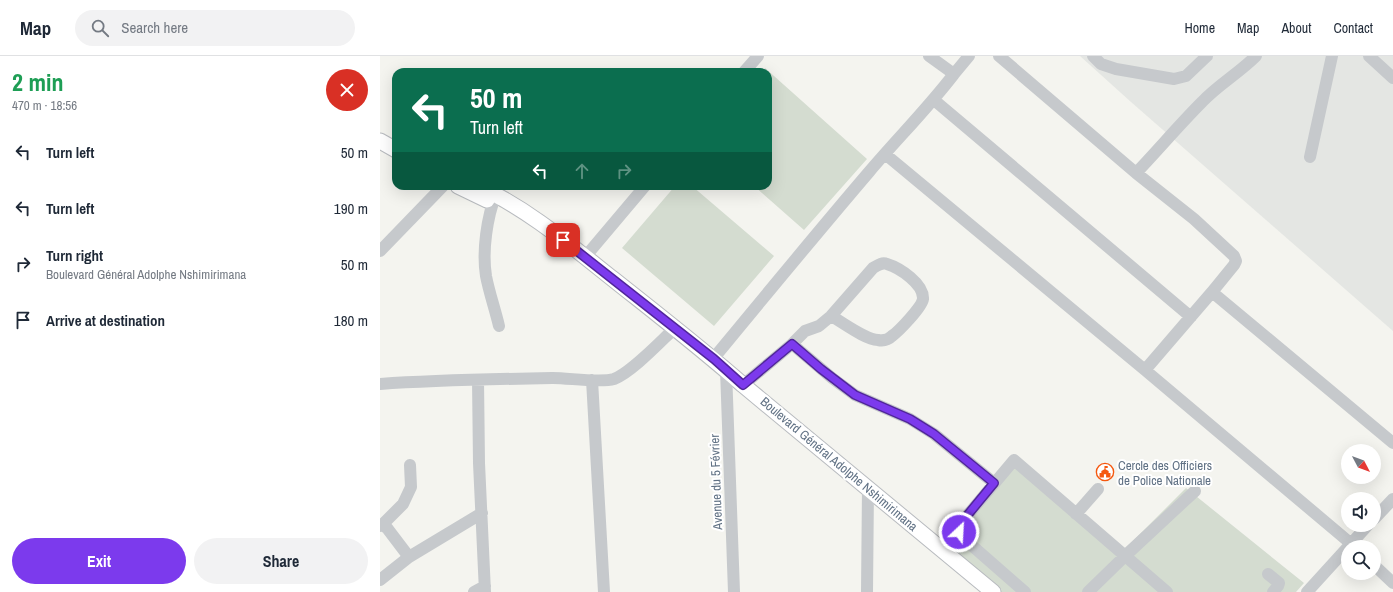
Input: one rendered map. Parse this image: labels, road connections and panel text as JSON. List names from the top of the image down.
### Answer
{
  "streets": {
    "main road": ["Boulevard Général Adolphe Nshimirimana"],
    "street": ["Avenue du 5 Février"]
  },
  "crossings": [
    ["Boulevard Général Adolphe Nshimirimana", "Avenue du 5 Février"]
  ],
  "places": {
    "public building": ["Cercle des Officiers de Police Nationale"]
  },
  "north": "bottom right",
  "page": {
    "header": "Map",
    "search": "Search here",
    "nav": [
      "Home",
      "Map",
      "About",
      "Contact"
    ],
    "heading": ["2 min", "470 m · 18:56"],
    "turn": ["50 m", "Turn left"],
    "list": [
      {
        "name": "Turn left",
        "value": "50 m"
      },
      {
        "name": "Turn left",
        "value": "190 m"
      },
      {
        "name": "Turn right",
        "note": "Boulevard Général Adolphe Nshimirimana",
        "value": "50 m"
      },
      {
        "name": "Arrive at destination",
        "value": "180 m"
      }
    ],
    "buttons": ["Exit", "Share"]
  }
}
